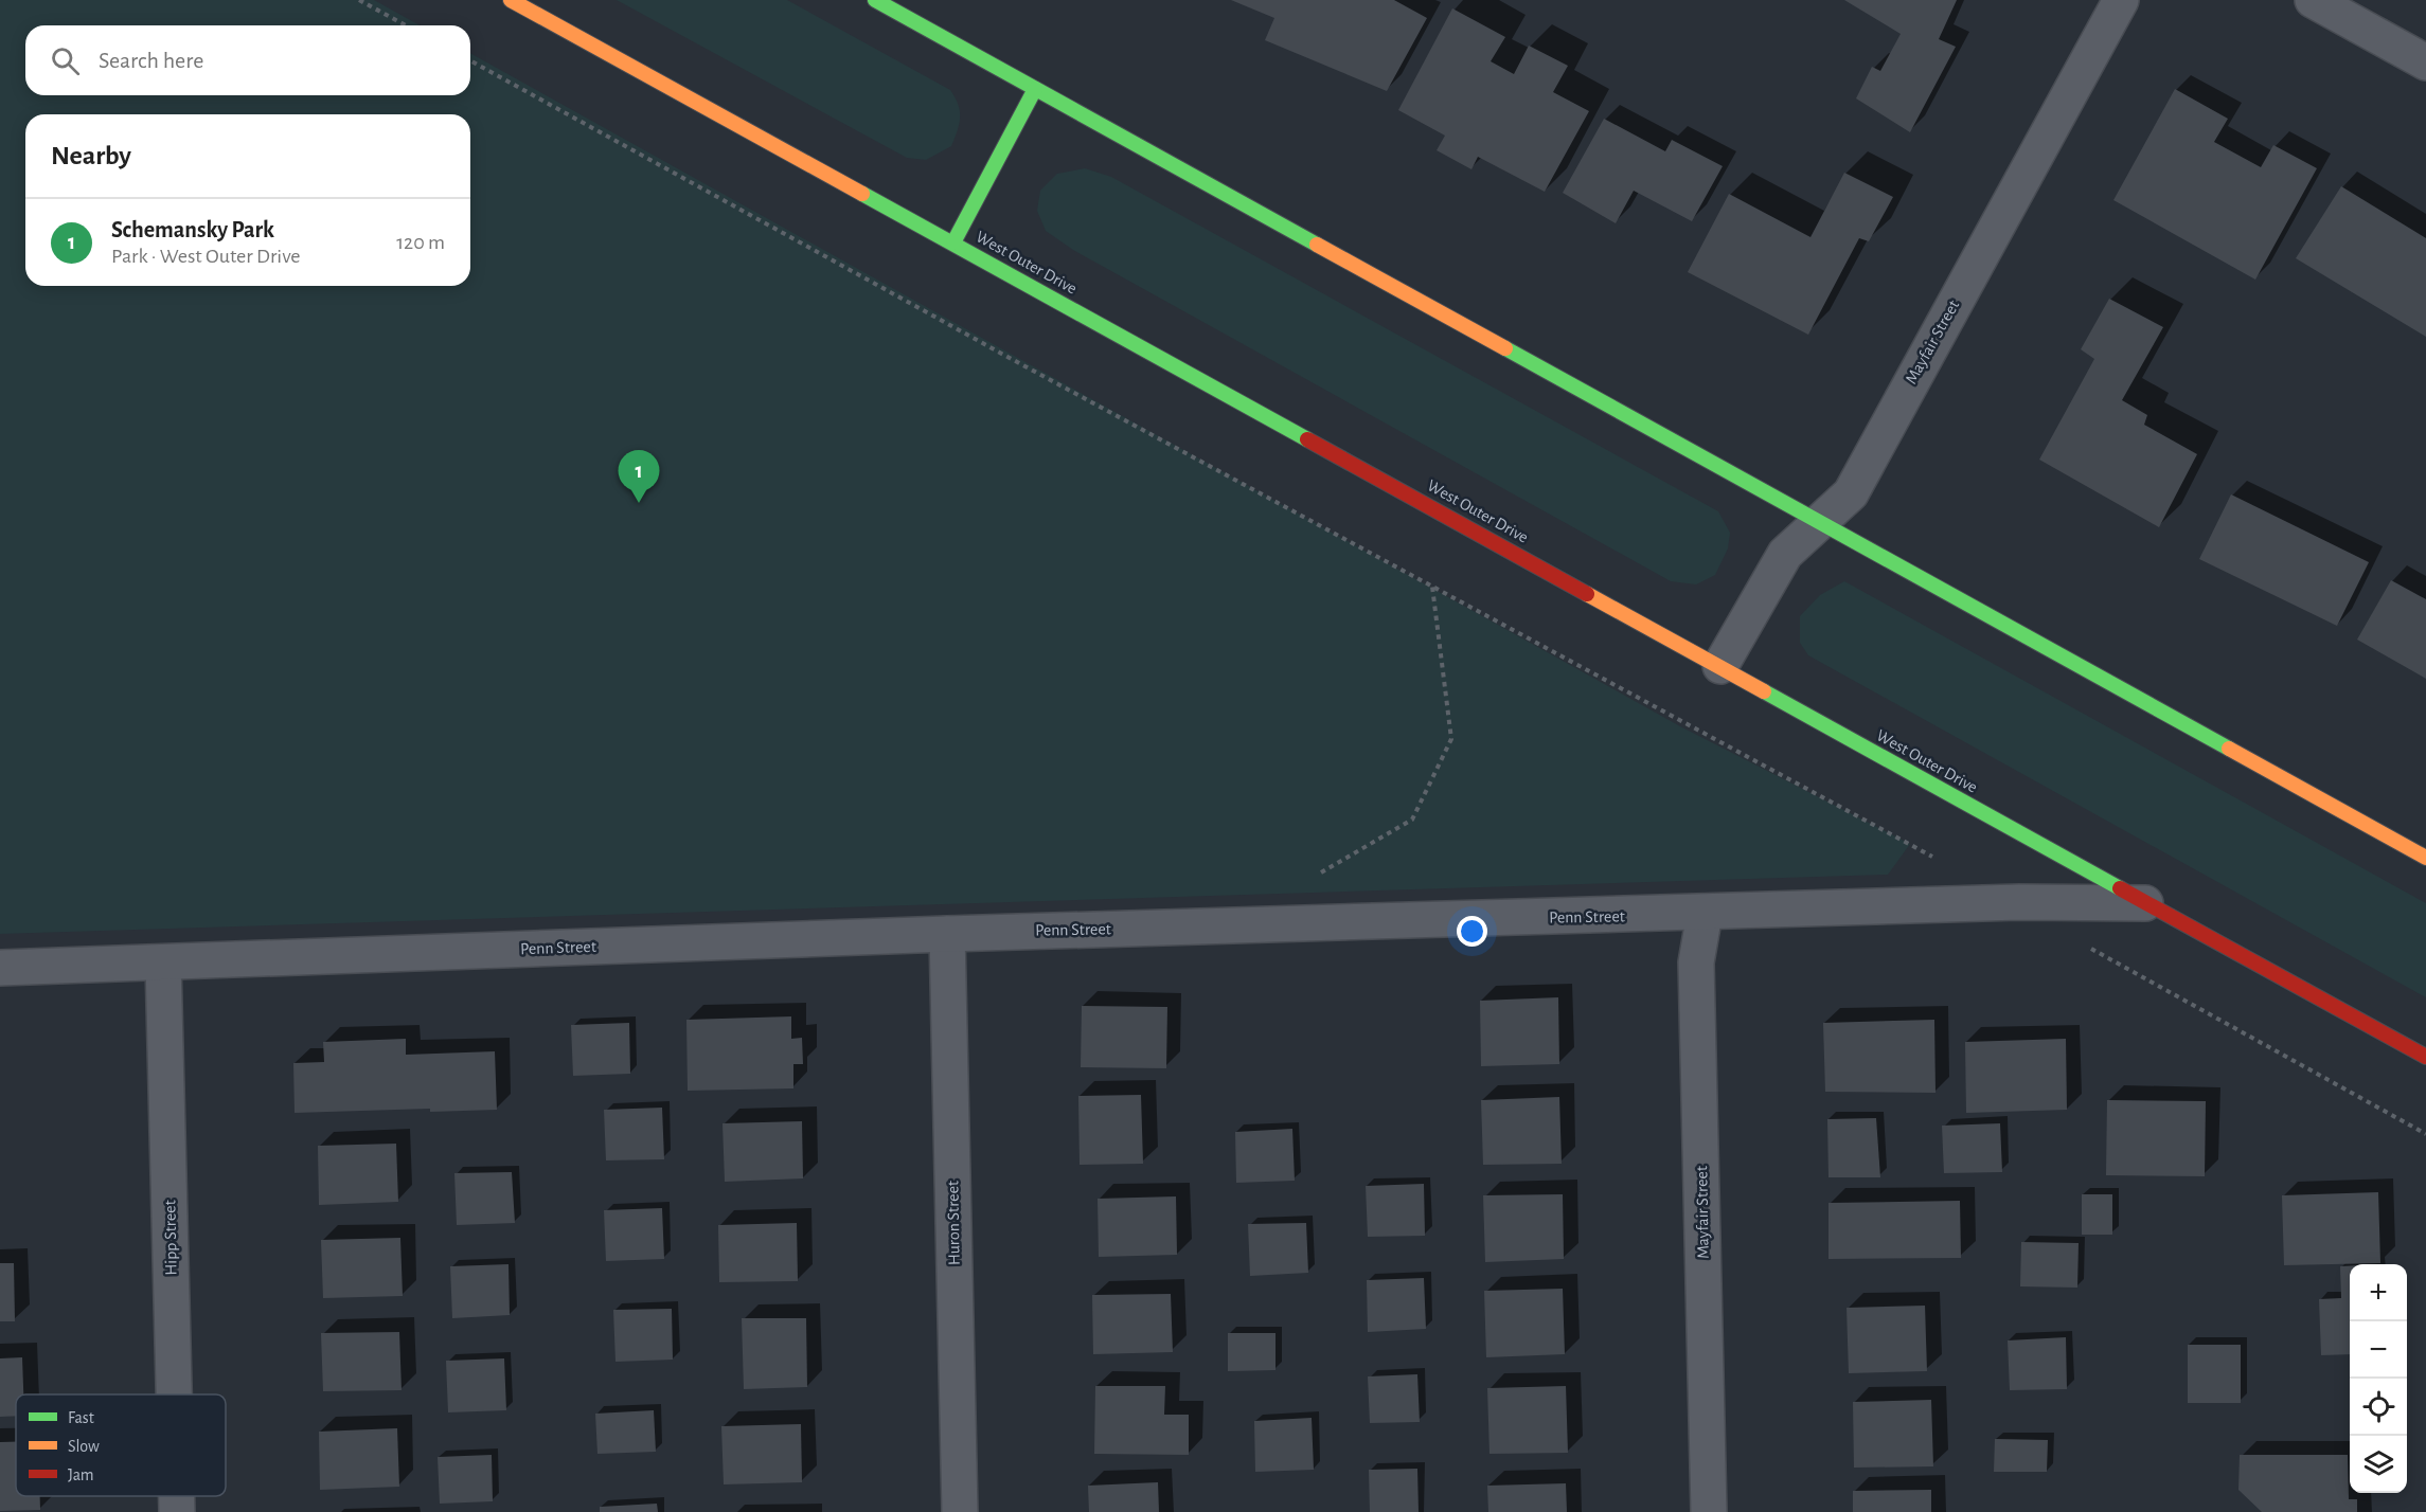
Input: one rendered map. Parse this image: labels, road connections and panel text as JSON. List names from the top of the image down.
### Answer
{
  "streets": {
    "main road": ["West Outer Drive"],
    "street": [
      "Mayfair Street",
      "Penn Street",
      "Huron Street",
      "Hipp Street"
    ]
  },
  "crossings": [
    ["West Outer Drive", "Mayfair Street"],
    ["West Outer Drive", "Penn Street"],
    ["Mayfair Street", "Penn Street"],
    ["Penn Street", "Huron Street"],
    ["Penn Street", "Hipp Street"]
  ],
  "legend": ["Fast", "Slow", "Jam"],
  "page": {
    "search": "Search here",
    "heading": "Nearby",
    "list": [
      {
        "mark": "1",
        "name": "Schemansky Park",
        "note": "Park · West Outer Drive",
        "value": "120 m"
      }
    ],
    "pins": "1",
    "map_buttons": ["+", "−"]
  }
}
